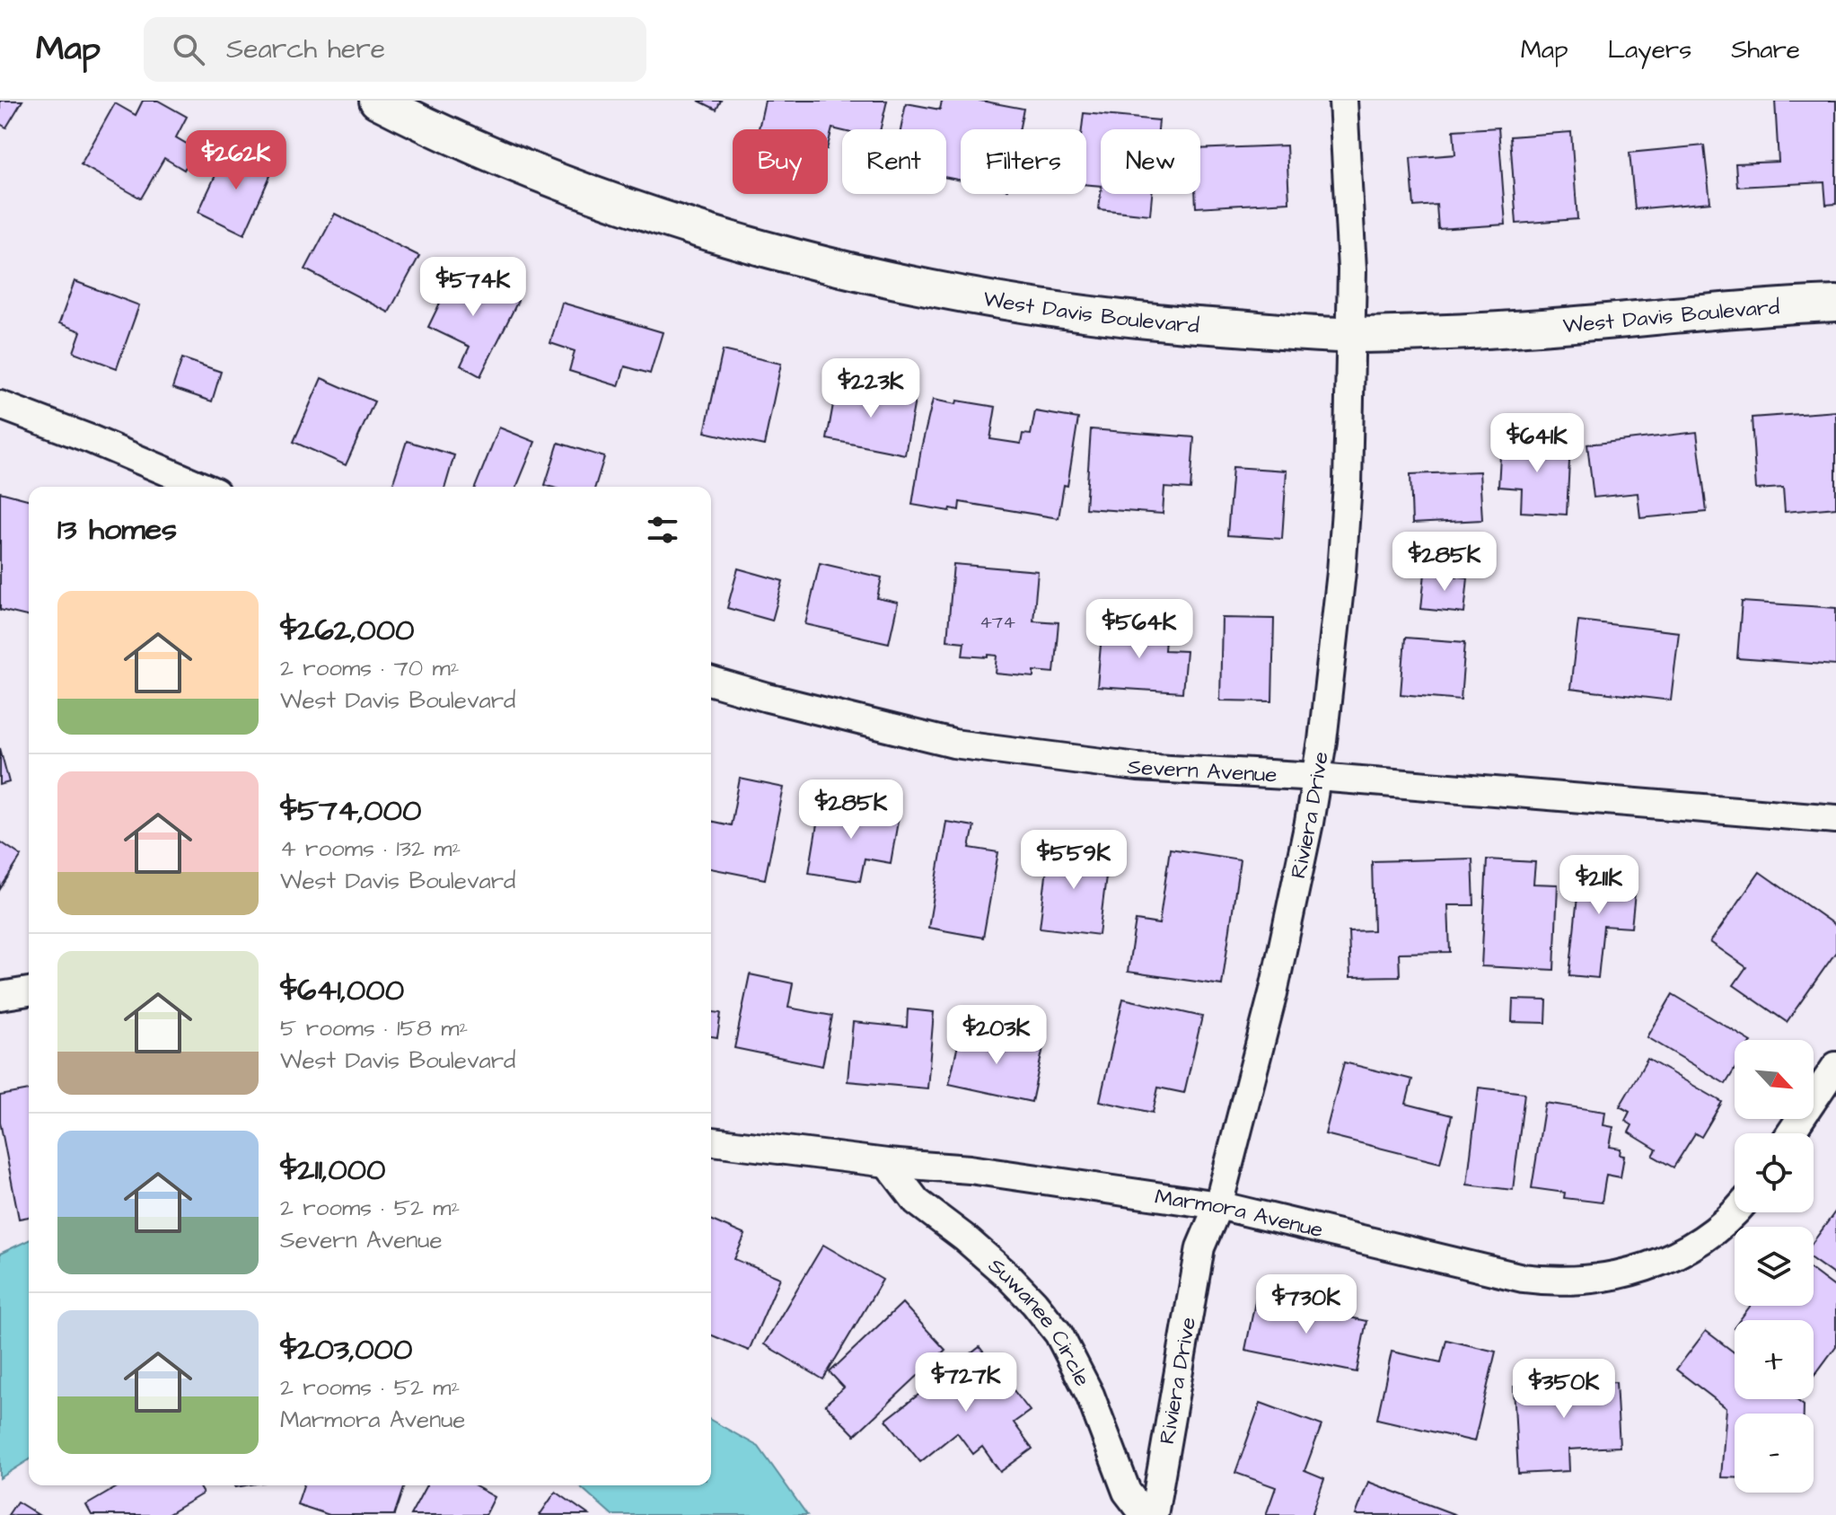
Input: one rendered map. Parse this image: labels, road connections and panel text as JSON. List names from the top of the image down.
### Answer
{
  "streets": {
    "street": [
      "West Davis Boulevard",
      "Severn Avenue",
      "Riviera Drive",
      "Marmora Avenue",
      "Suwanee Circle"
    ]
  },
  "crossings": [
    ["West Davis Boulevard", "Riviera Drive"],
    ["Severn Avenue", "Riviera Drive"],
    ["Riviera Drive", "Marmora Avenue"],
    ["Marmora Avenue", "Suwanee Circle"]
  ],
  "house_numbers": ["474"],
  "north": "bottom right",
  "page": {
    "header": "Map",
    "search": "Search here",
    "nav": ["Map", "Layers", "Share"],
    "chip": [
      "Buy",
      "Rent",
      "Filters",
      "New"
    ],
    "price": [
      "$262K",
      "$574K",
      "$223K",
      "$641K",
      "$285K",
      "$564K",
      "$285K",
      "$559K",
      "$211K",
      "$203K",
      "$730K",
      "$727K",
      "$350K"
    ],
    "heading": "13 homes",
    "list": [
      {
        "name": "$262,000",
        "note": "2 rooms · 70 m² · West Davis Boulevard"
      },
      {
        "name": "$574,000",
        "note": "4 rooms · 132 m² · West Davis Boulevard"
      },
      {
        "name": "$641,000",
        "note": "5 rooms · 158 m² · West Davis Boulevard"
      },
      {
        "name": "$211,000",
        "note": "2 rooms · 52 m² · Severn Avenue"
      },
      {
        "name": "$203,000",
        "note": "2 rooms · 52 m² · Marmora Avenue"
      }
    ],
    "map_buttons": ["+", "−"]
  }
}
